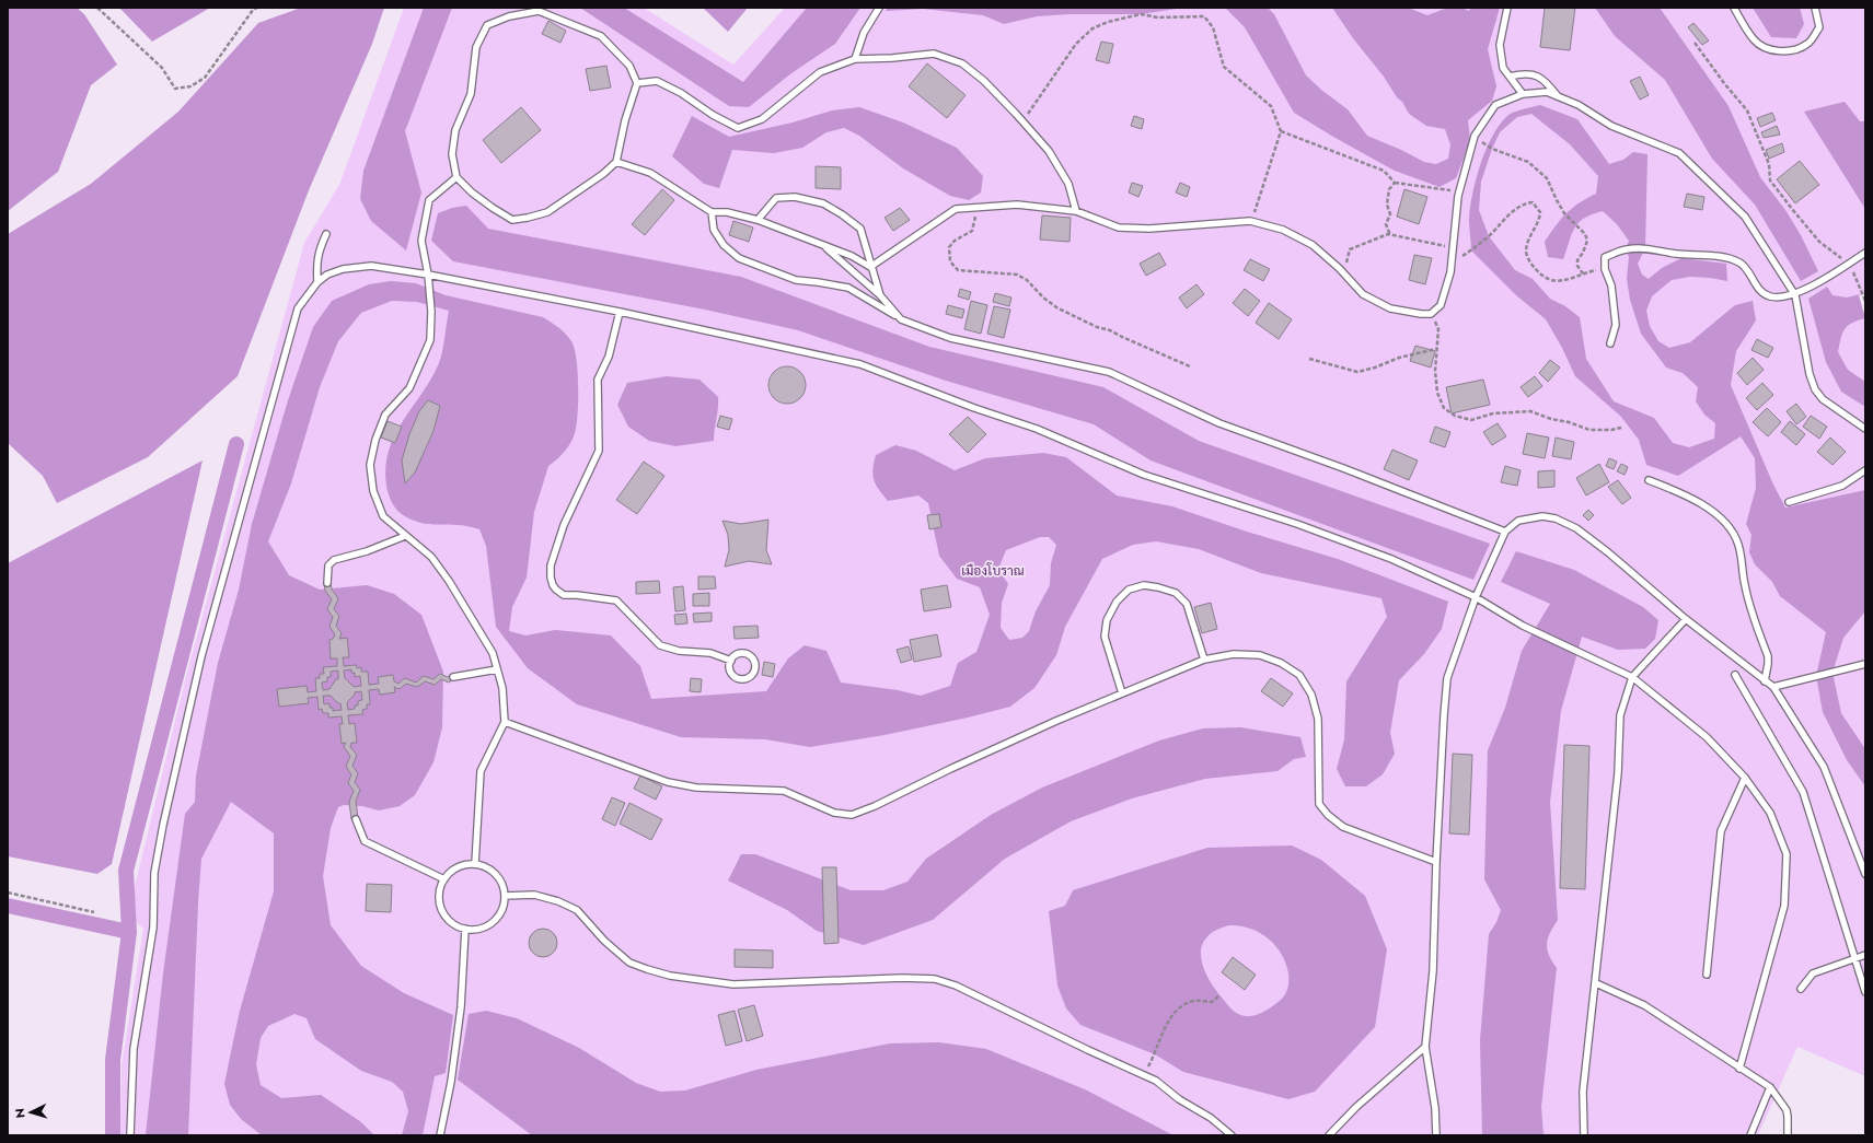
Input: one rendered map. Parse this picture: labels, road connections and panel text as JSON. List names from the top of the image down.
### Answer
{
  "parks": ["เมืองโบราณ"],
  "north": "left"
}
